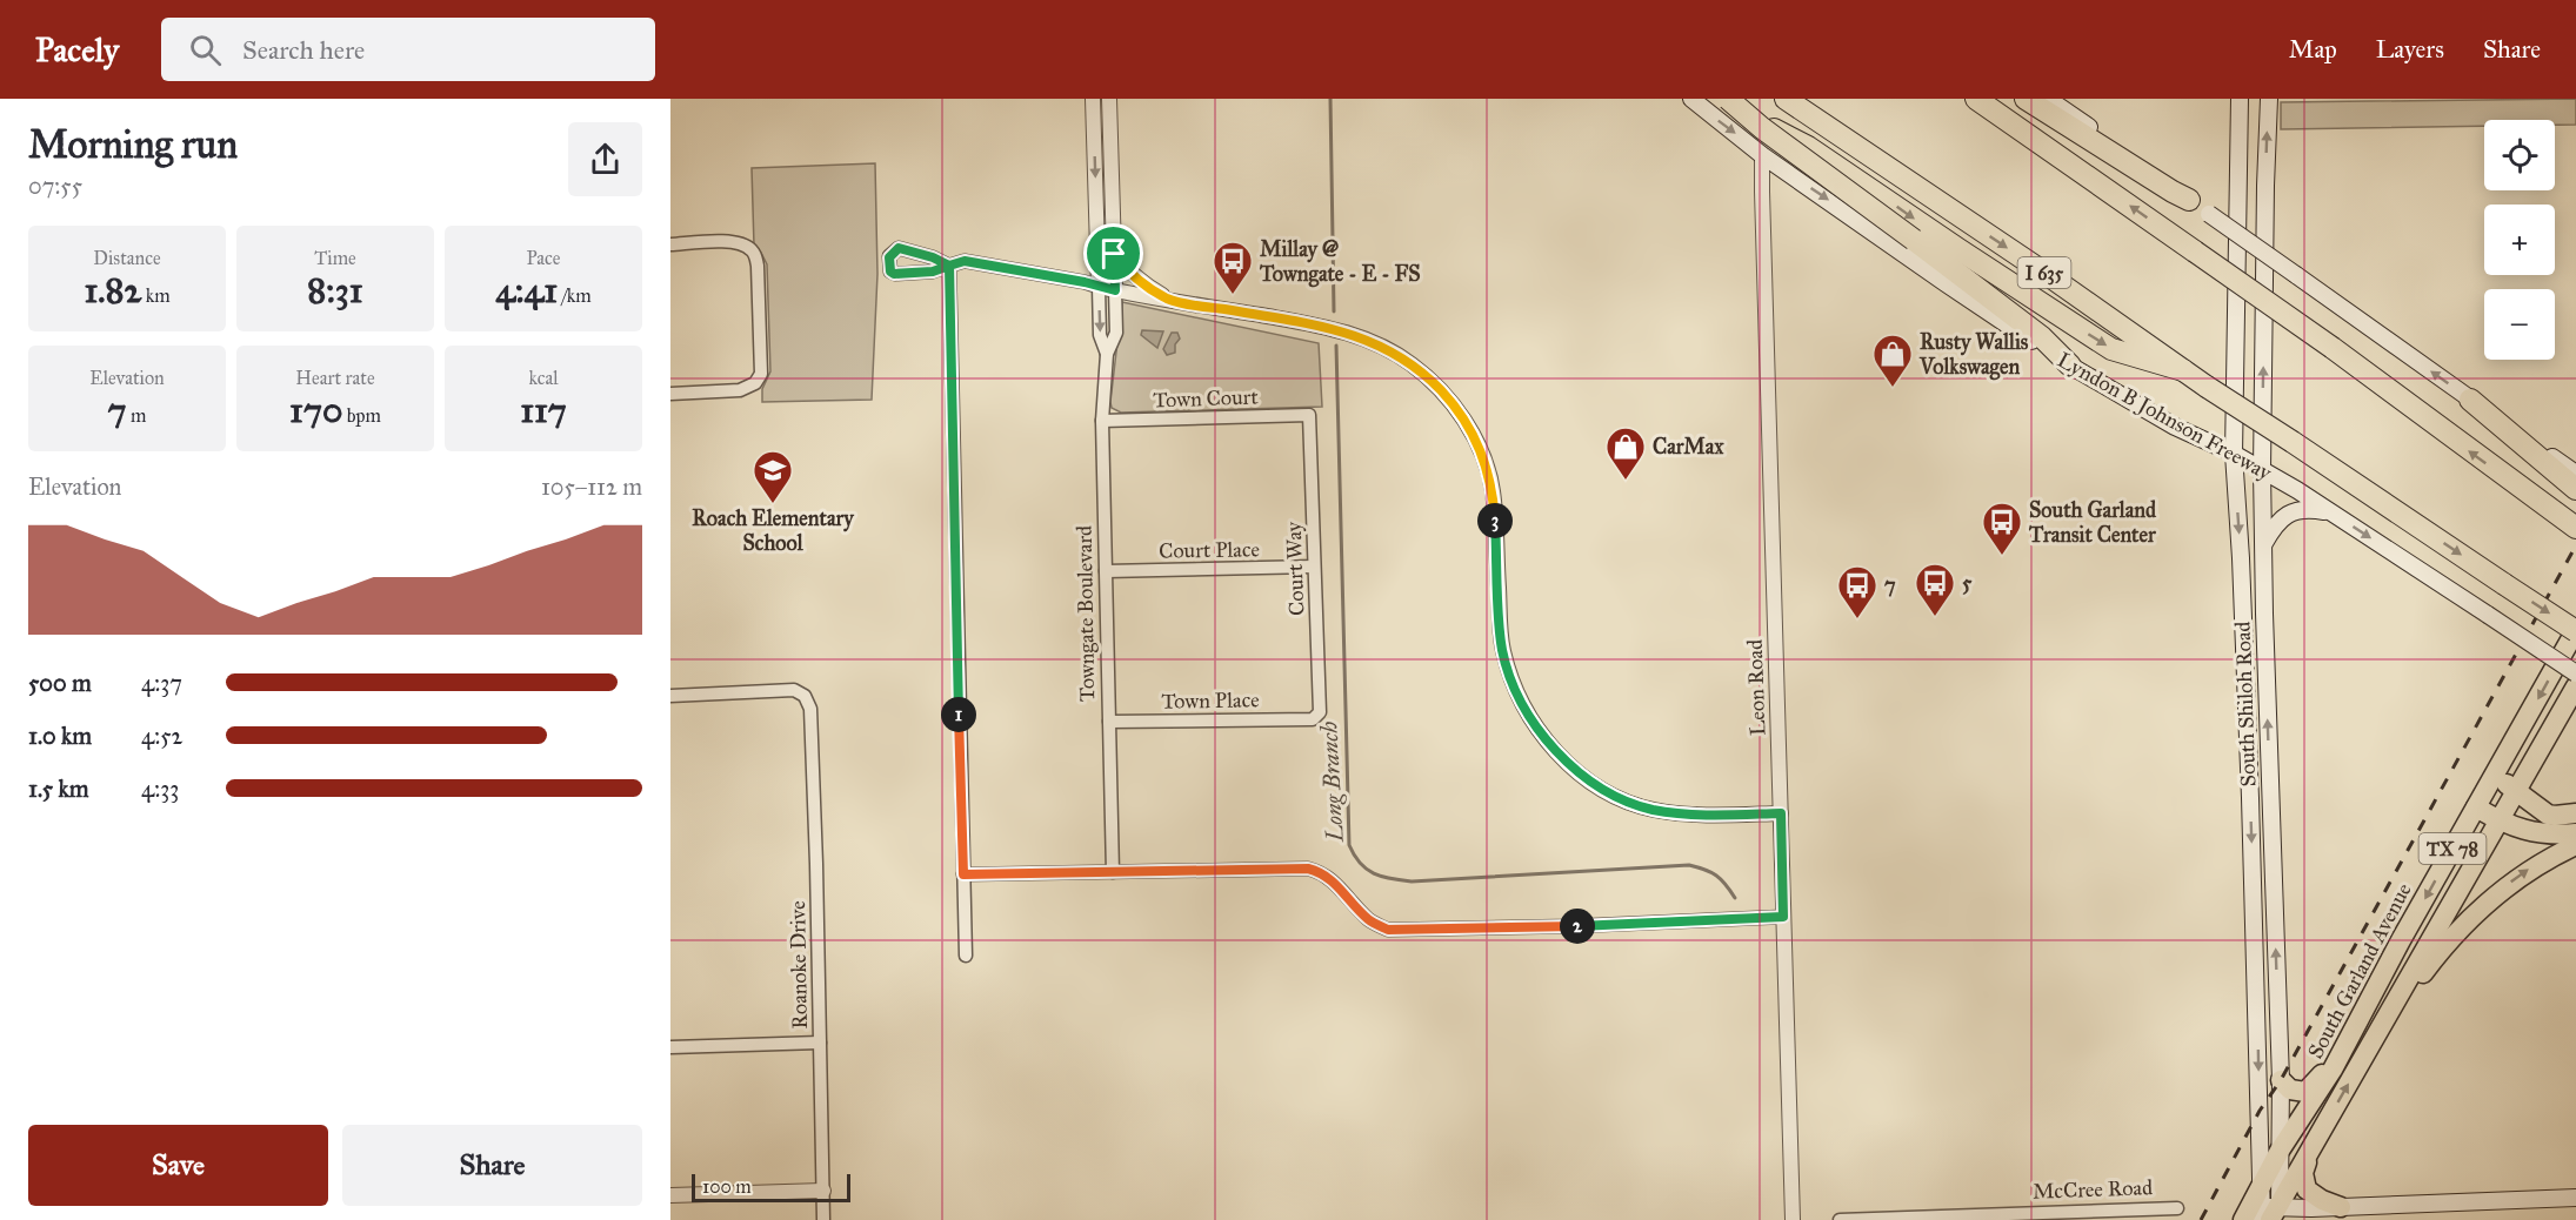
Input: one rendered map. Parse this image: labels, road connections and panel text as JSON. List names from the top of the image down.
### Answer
{
  "streets": {
    "highway": ["I 635", "Lyndon B Johnson Freeway"],
    "main road": ["South Shiloh Road", "TX 78", "South Garland Avenue"],
    "street": [
      "Town Court",
      "Court Place",
      "Court Way",
      "Towngate Boulevard",
      "Leon Road",
      "Town Place",
      "Roanoke Drive",
      "McCree Road"
    ]
  },
  "crossings": [
    ["Town Court", "Court Way"],
    ["Town Court", "Towngate Boulevard"],
    ["Lyndon B Johnson Freeway", "Leon Road"],
    ["Lyndon B Johnson Freeway", "South Shiloh Road"],
    ["Lyndon B Johnson Freeway", "South Garland Avenue"],
    ["Court Place", "Court Way"],
    ["Court Place", "Towngate Boulevard"],
    ["Court Way", "Town Place"],
    ["Towngate Boulevard", "Town Place"],
    ["South Shiloh Road", "South Garland Avenue"]
  ],
  "water": ["Long Branch"],
  "places": {
    "bus stop": [
      "Millay @ Towngate - E - FS",
      "South Garland Transit Center",
      "5",
      "7"
    ],
    "shop": ["Rusty Wallis Volkswagen", "CarMax"],
    "school or university": ["Roach Elementary School"]
  },
  "scale_bar": "100 m",
  "page": {
    "header": "Pacely",
    "search": "Search here",
    "nav": ["Map", "Layers", "Share"],
    "heading": ["Morning run", "07:55"],
    "map_buttons": ["+", "−"],
    "stats": [
      ["Distance", "1.82 km"],
      ["Time", "8:31"],
      ["Pace", "4:41 /km"],
      ["Elevation", "7 m"],
      ["Heart rate", "170 bpm"],
      ["kcal", "117"]
    ],
    "chart": ["Elevation", "105–112 m"],
    "pins": ["3", "1", "2"],
    "list": [
      {
        "name": "500 m",
        "note": "4:37"
      },
      {
        "name": "1.0 km",
        "note": "4:52"
      },
      {
        "name": "1.5 km",
        "note": "4:33"
      }
    ],
    "buttons": ["Save", "Share"],
    "scale": "100 m"
  }
}
